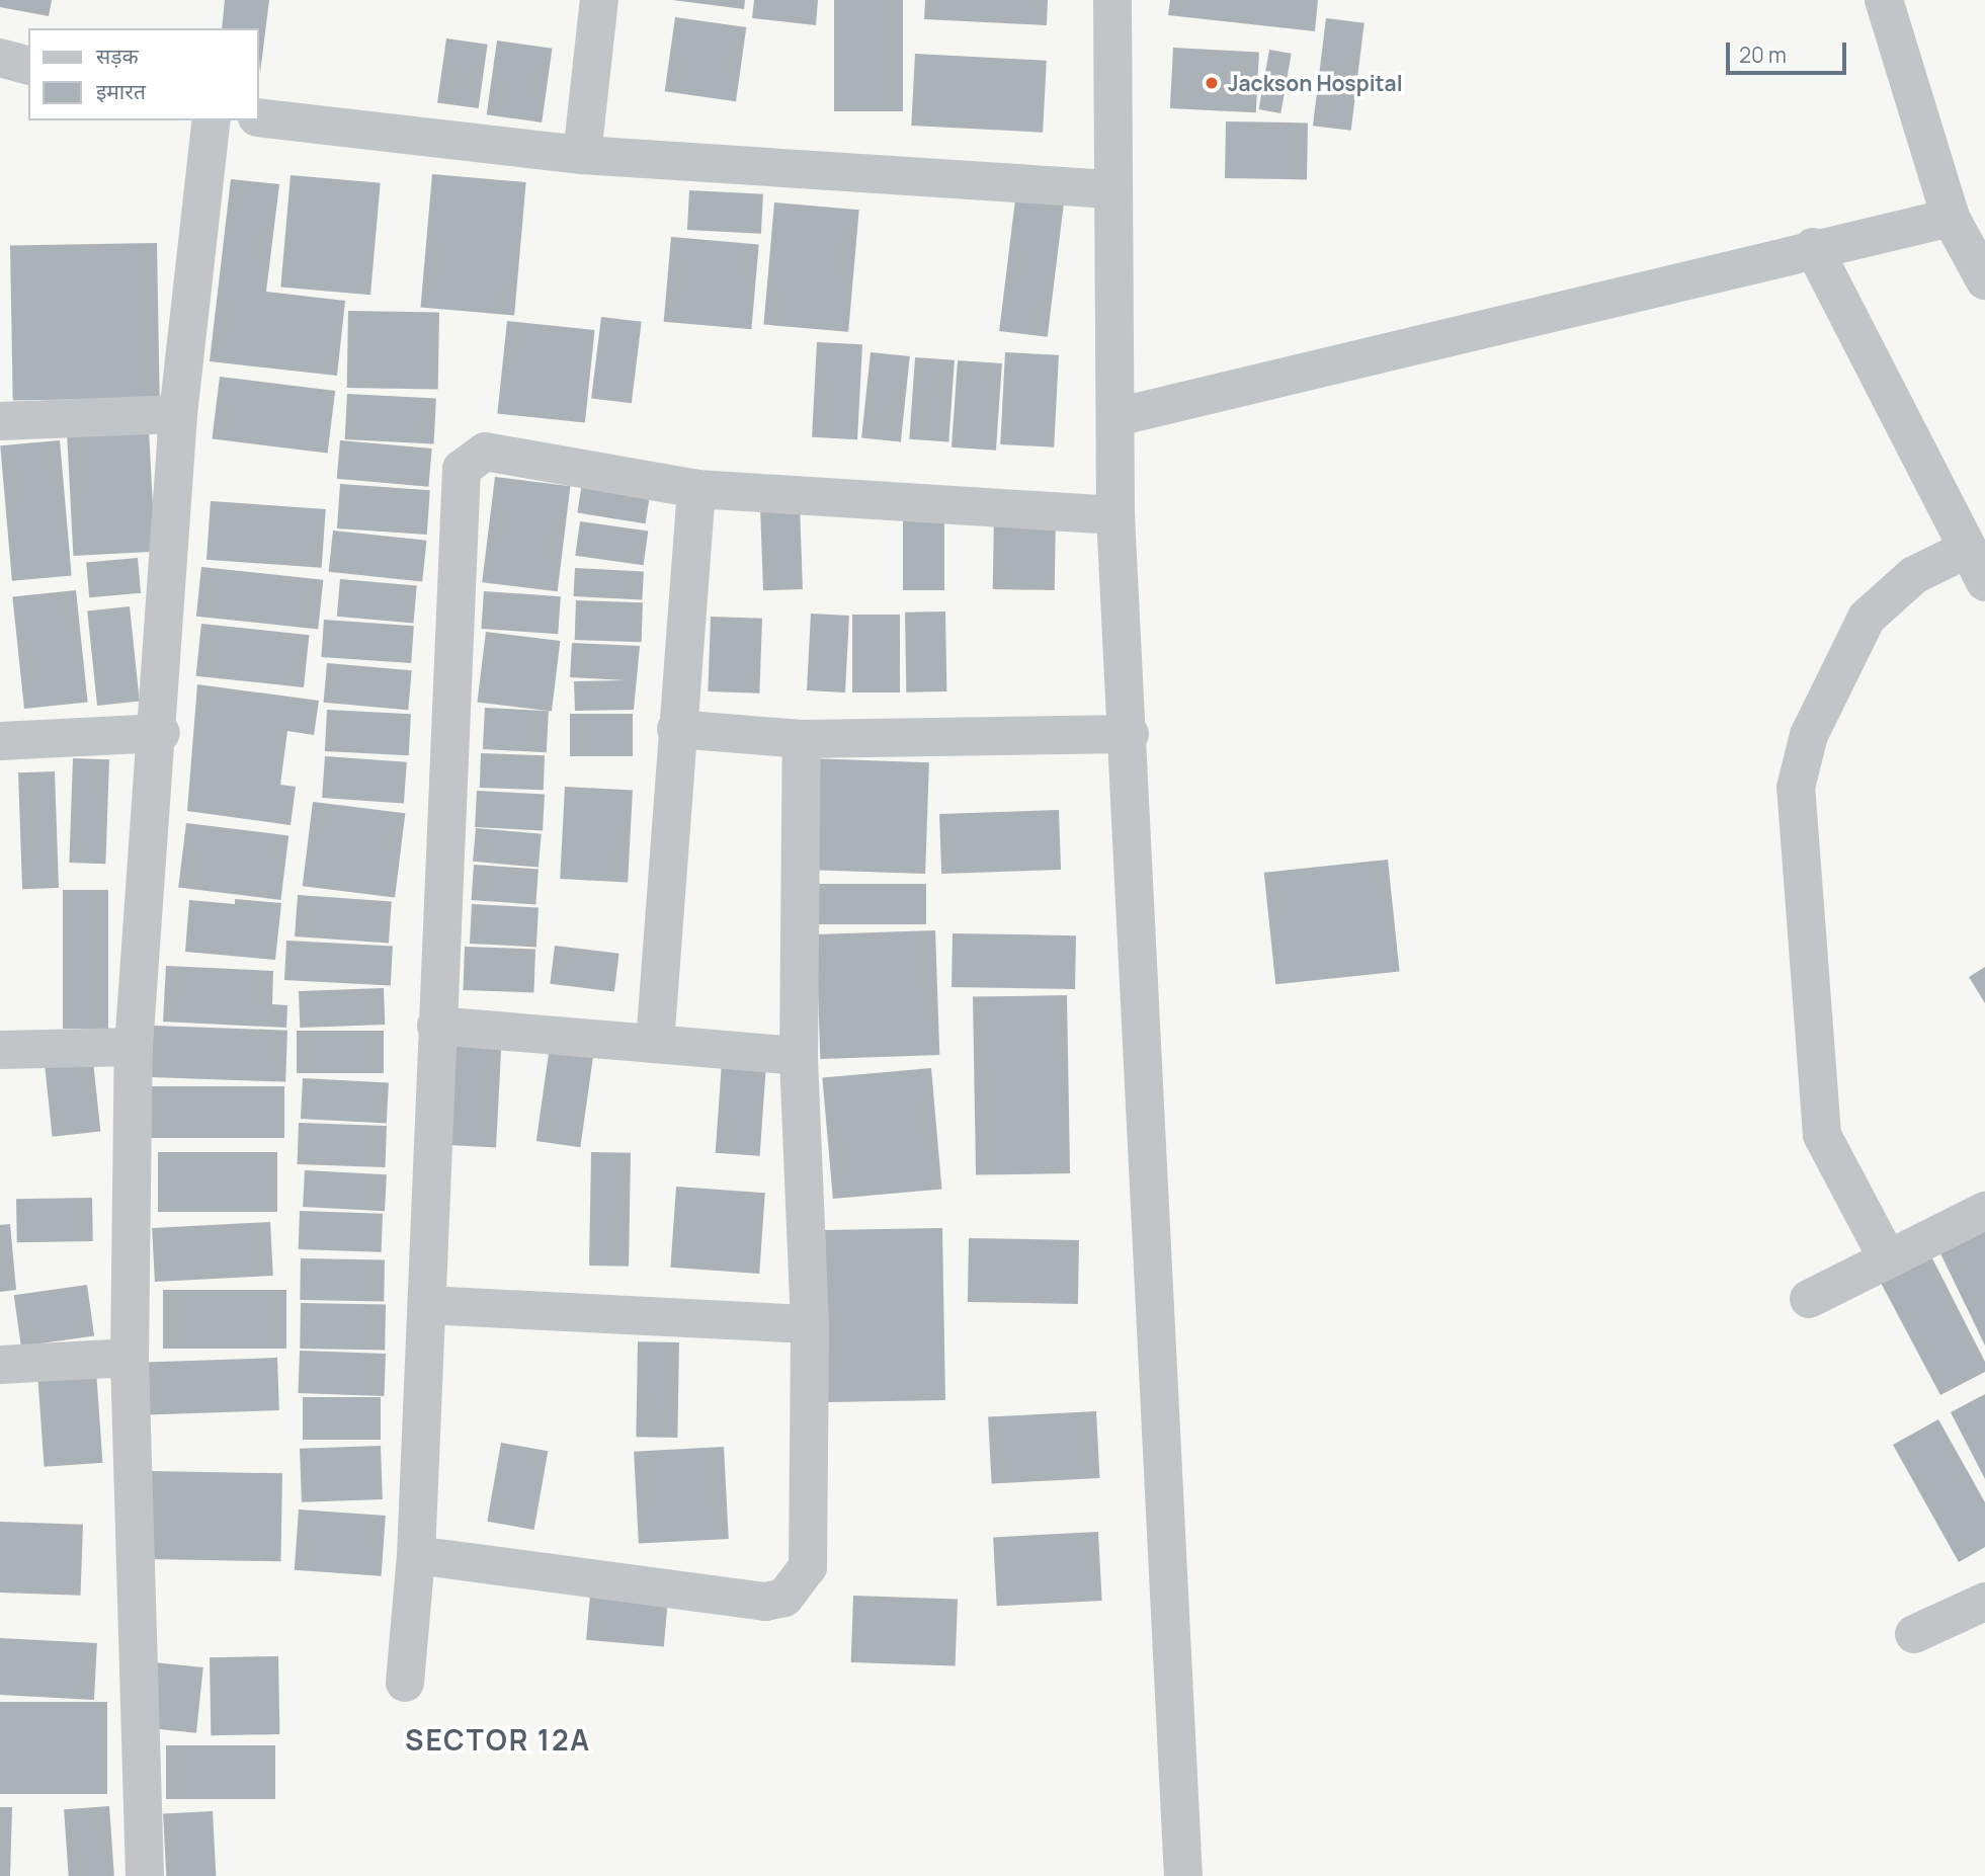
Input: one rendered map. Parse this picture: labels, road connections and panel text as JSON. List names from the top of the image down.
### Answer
{
  "districts": ["SECTOR 12A"],
  "places": ["Jackson Hospital"],
  "legend": ["सड़क", "इमारत"],
  "scale_bar": "20 m"
}
